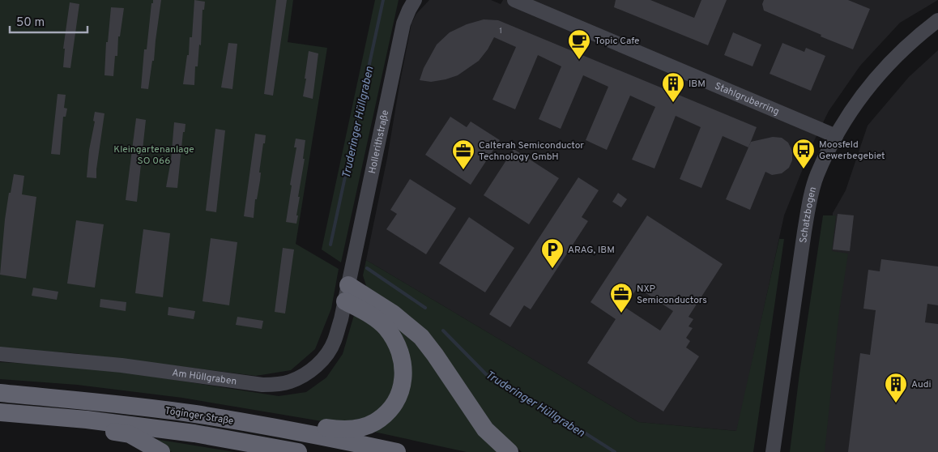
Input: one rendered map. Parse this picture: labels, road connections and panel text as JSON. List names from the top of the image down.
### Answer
{
  "streets": {
    "highway": ["Töginger Straße"],
    "main road": [
      "Stahlgruberring",
      "Hollerithstraße",
      "Schatzbogen",
      "Am Hüllgraben"
    ]
  },
  "crossings": [
    ["Stahlgruberring", "Schatzbogen"],
    ["Hollerithstraße", "Am Hüllgraben"]
  ],
  "water": ["Truderinger Hüllgraben"],
  "parks": ["Kleingartenanlage SO 066"],
  "places": {
    "cafe": ["Topic Cafe"],
    "building": ["IBM", "Audi"],
    "bus stop": ["Moosfeld Gewerbegebiet"],
    "office": ["Calterah Semiconductor Technology GmbH", "NXP Semiconductors"],
    "parking": ["ARAG, IBM"]
  },
  "house_numbers": ["1"],
  "scale_bar": "50 m"
}
